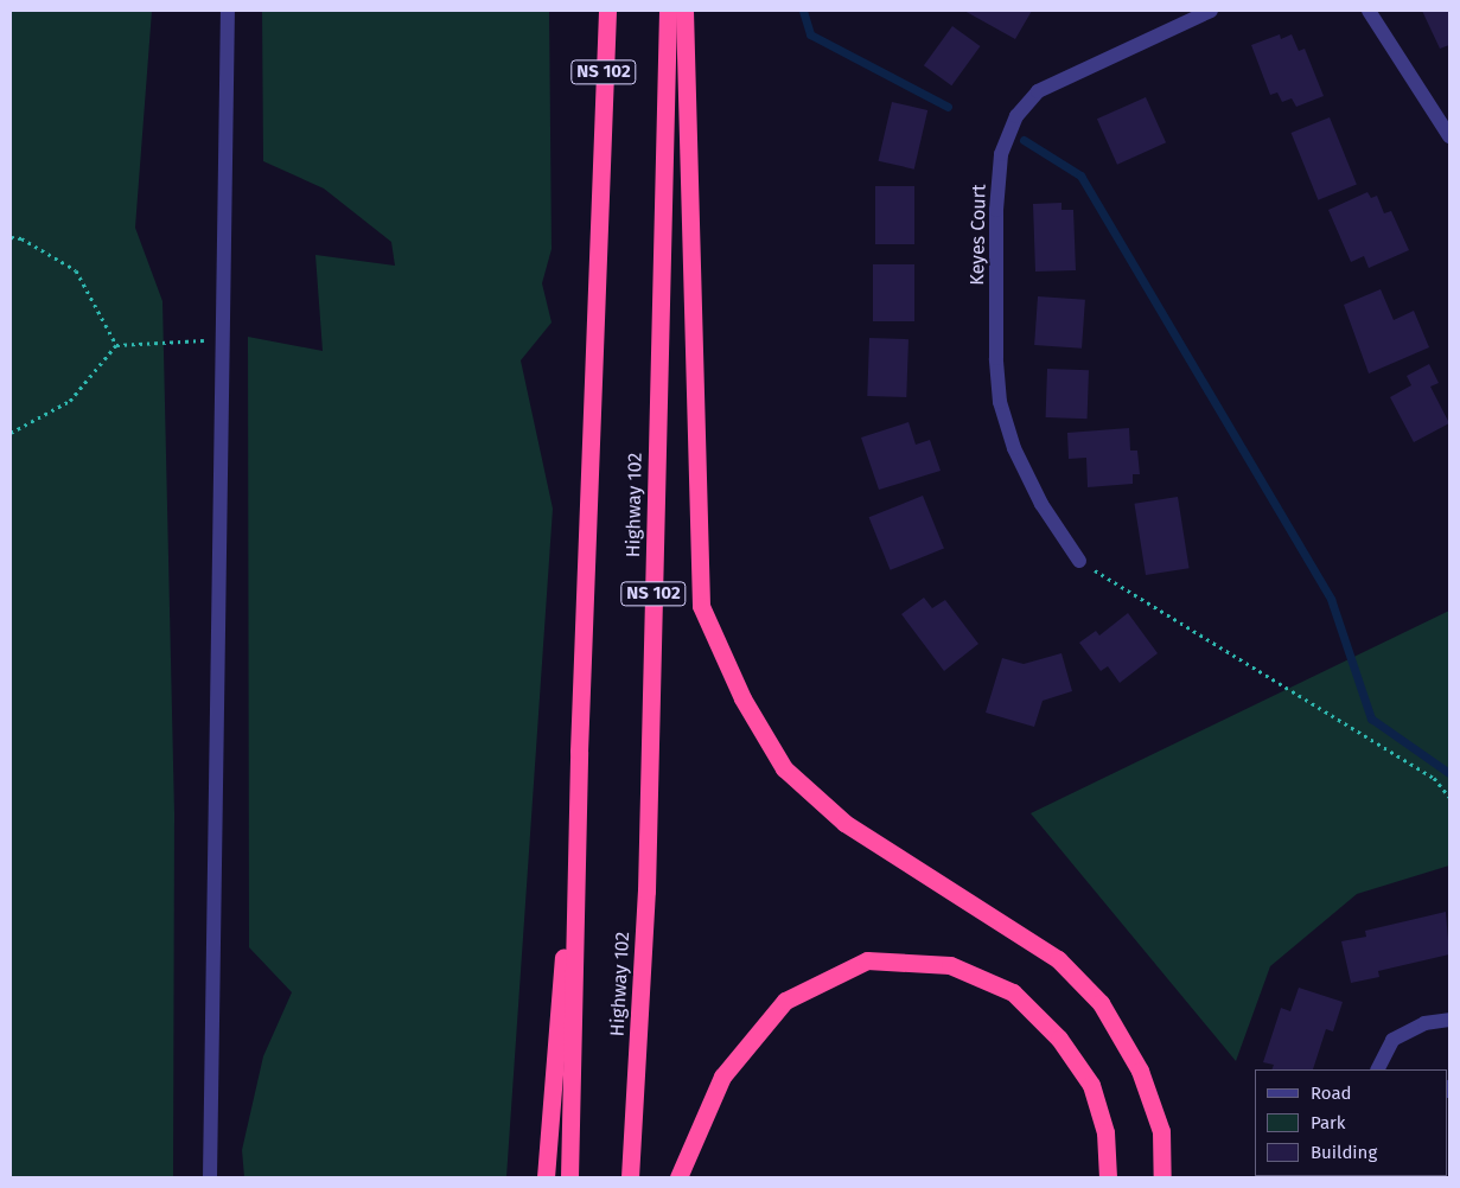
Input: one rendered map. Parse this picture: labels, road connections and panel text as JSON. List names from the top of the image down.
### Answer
{
  "streets": {
    "highway": ["NS 102", "Highway 102"],
    "street": ["Keyes Court"]
  },
  "legend": ["Road", "Park", "Building"]
}
